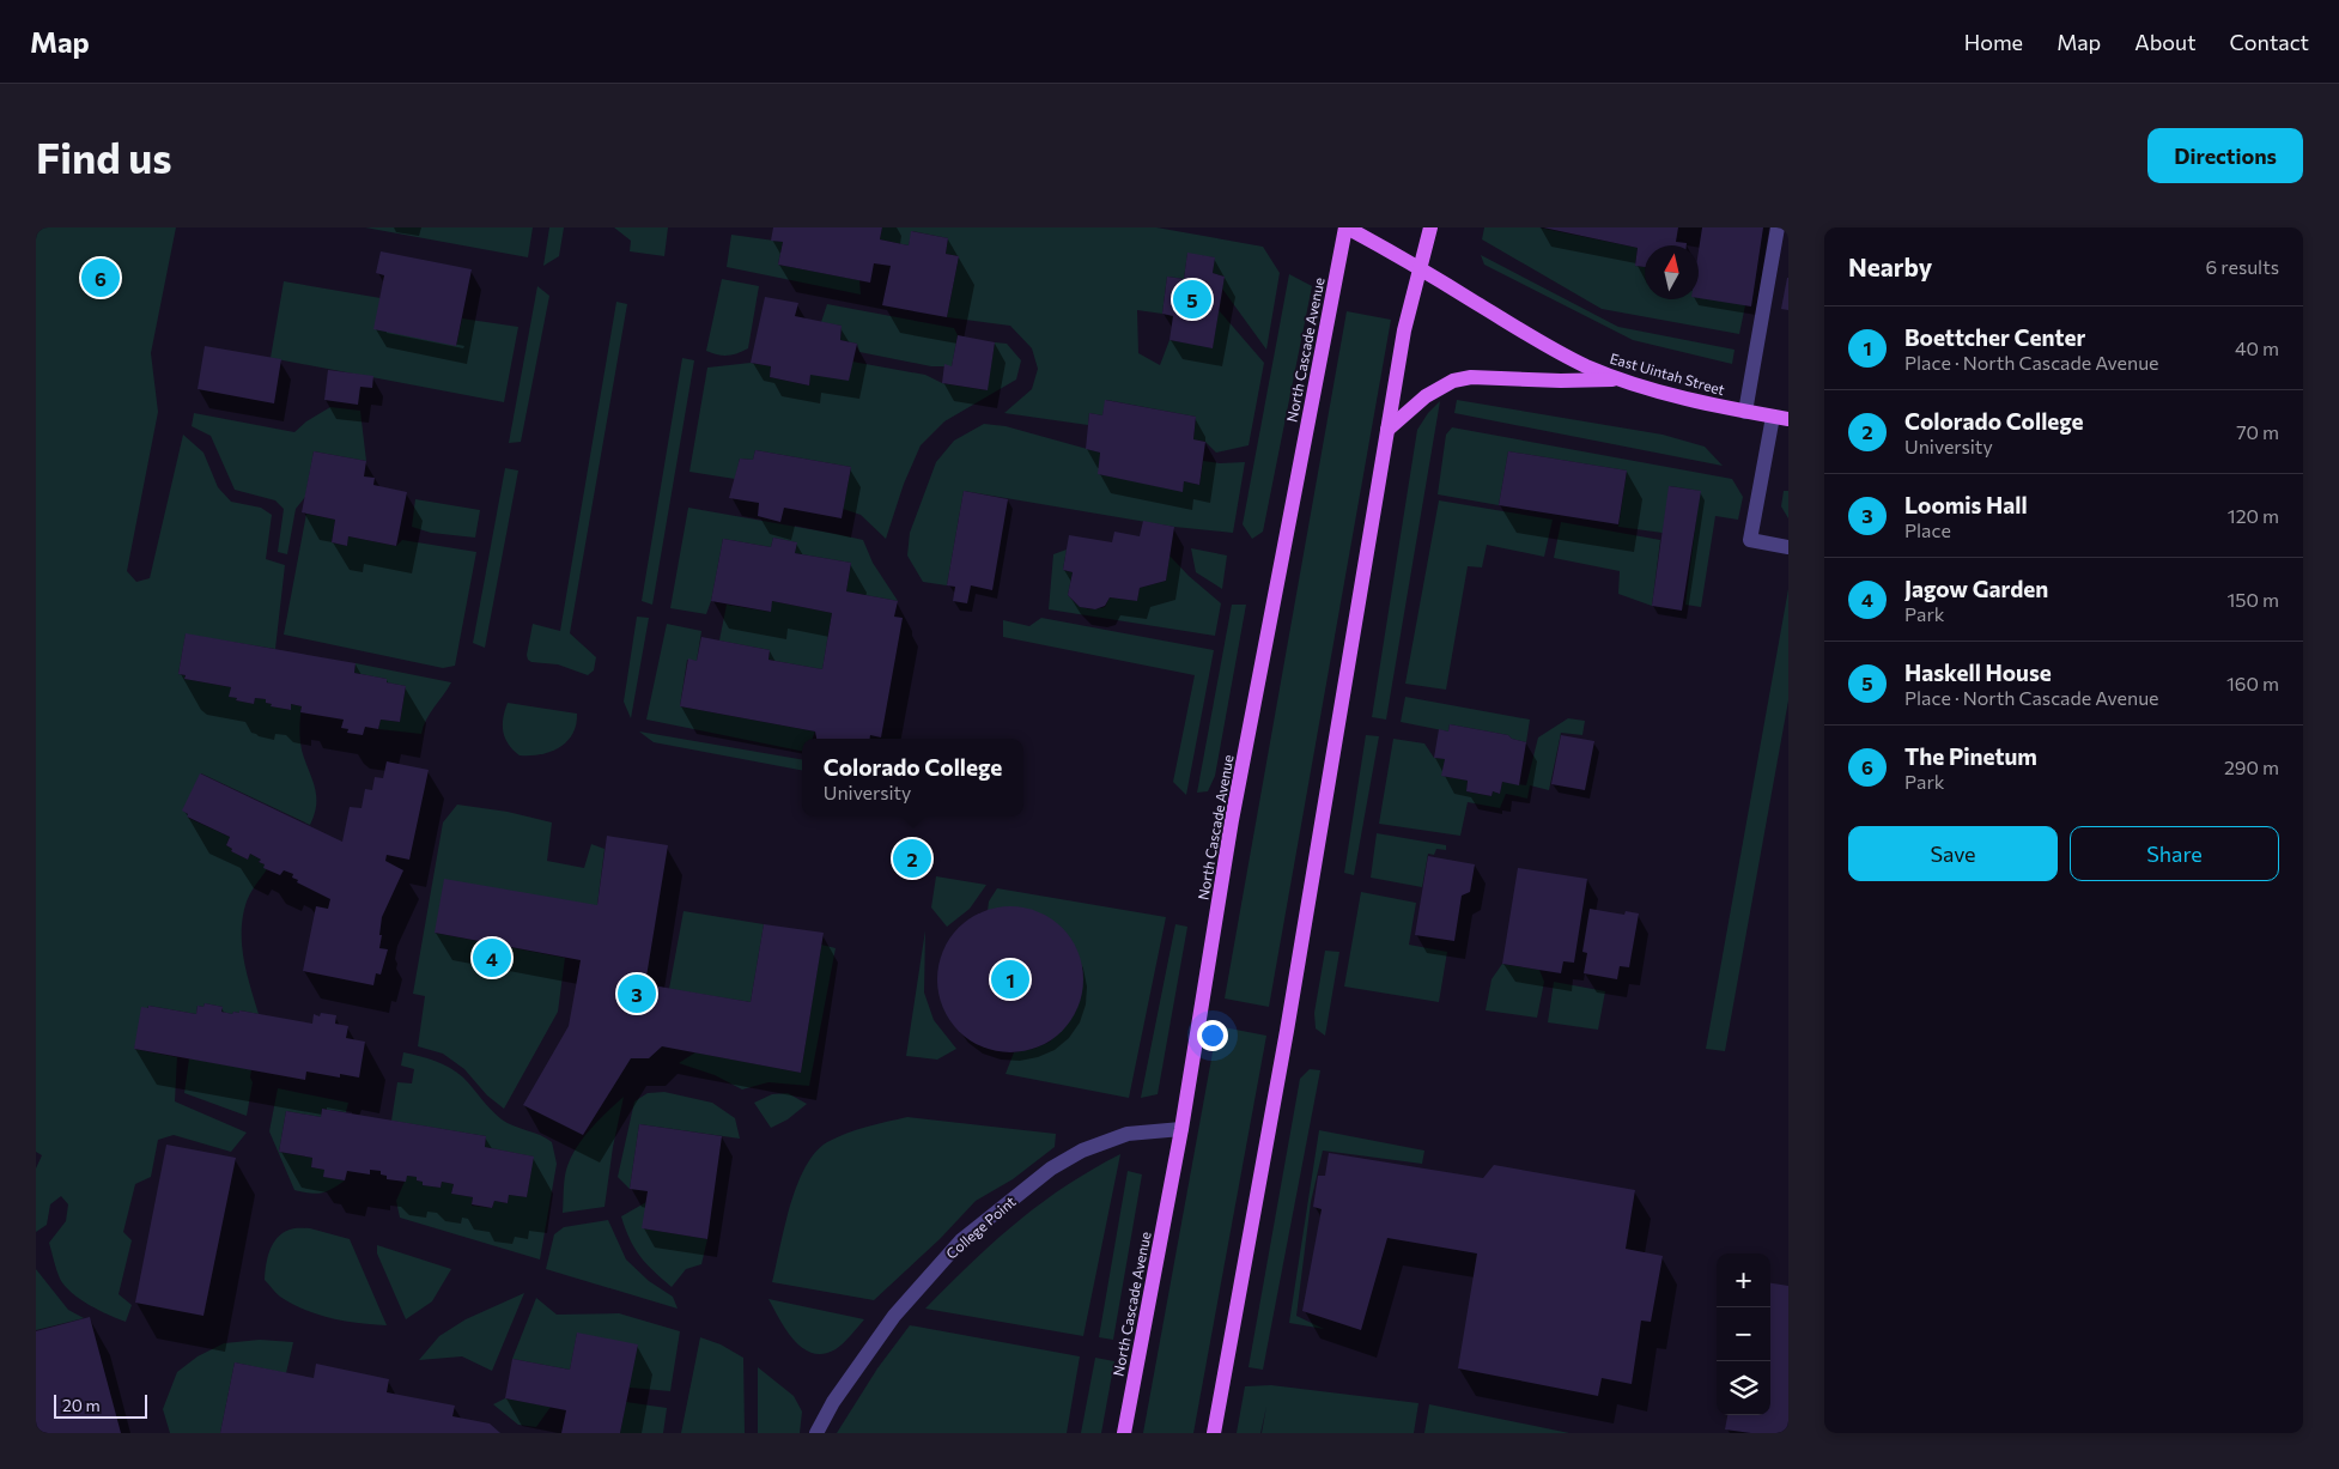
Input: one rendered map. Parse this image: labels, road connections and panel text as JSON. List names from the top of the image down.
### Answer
{
  "streets": {
    "main road": ["North Cascade Avenue", "East Uintah Street"],
    "street": ["College Point"]
  },
  "crossings": [
    ["North Cascade Avenue", "East Uintah Street"],
    ["North Cascade Avenue", "College Point"]
  ],
  "scale_bar": "20 m",
  "north": "top",
  "page": {
    "header": "Map",
    "nav": [
      "Home",
      "Map",
      "About",
      "Contact"
    ],
    "buttons": [
      "Directions",
      ["Save", "Share"]
    ],
    "title": "Find us",
    "heading": ["Nearby", "6 results"],
    "pins": [
      "6",
      "5",
      "2",
      "4",
      "1",
      "3"
    ],
    "list": [
      {
        "mark": "1",
        "name": "Boettcher Center",
        "note": "Place · North Cascade Avenue",
        "value": "40 m"
      },
      {
        "mark": "2",
        "name": "Colorado College",
        "note": "University",
        "value": "70 m"
      },
      {
        "mark": "3",
        "name": "Loomis Hall",
        "note": "Place",
        "value": "120 m"
      },
      {
        "mark": "4",
        "name": "Jagow Garden",
        "note": "Park",
        "value": "150 m"
      },
      {
        "mark": "5",
        "name": "Haskell House",
        "note": "Place · North Cascade Avenue",
        "value": "160 m"
      },
      {
        "mark": "6",
        "name": "The Pinetum",
        "note": "Park",
        "value": "290 m"
      }
    ],
    "popup": ["Colorado College", "University"],
    "map_buttons": ["+", "−"],
    "scale": "20 m"
  }
}
